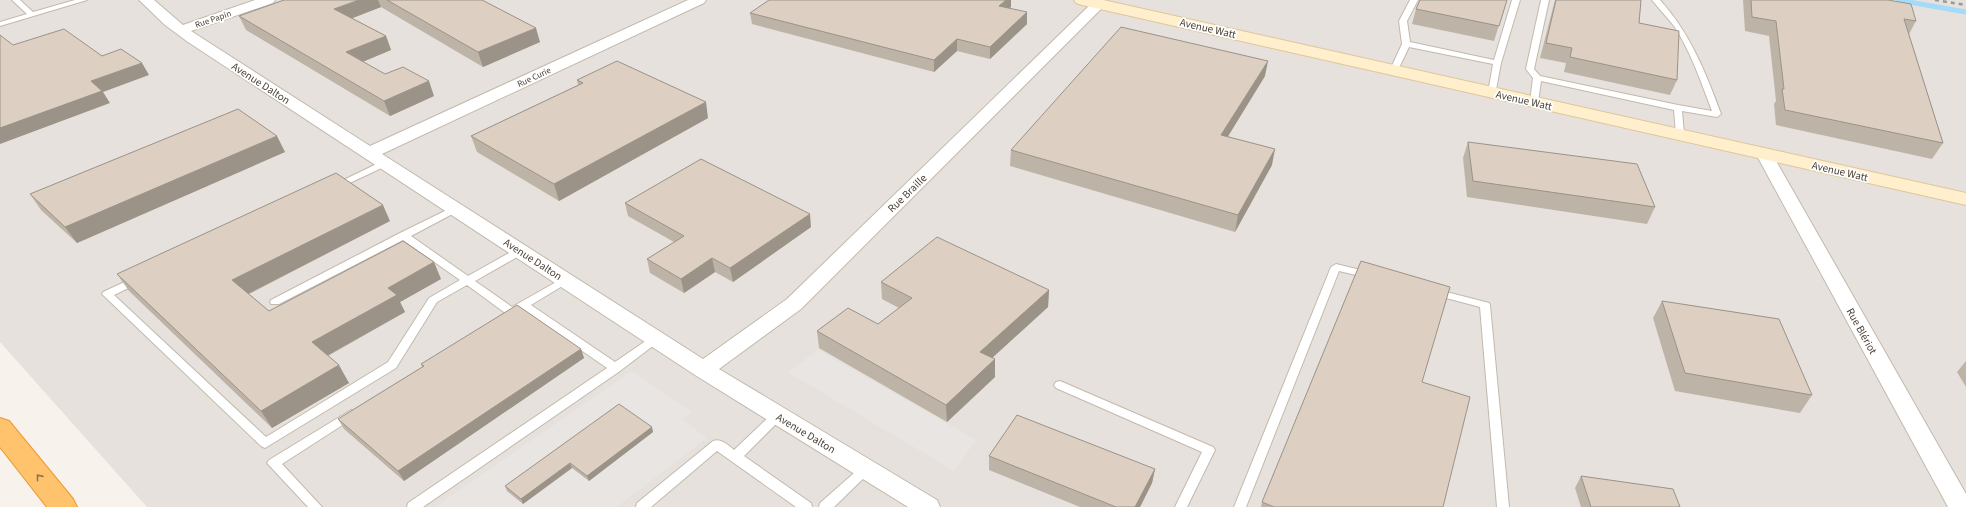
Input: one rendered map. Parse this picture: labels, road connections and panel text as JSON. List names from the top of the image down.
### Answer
{
  "streets": {
    "street": [
      "Rue Papin",
      "Avenue Watt",
      "Rue Curie",
      "Avenue Dalton",
      "Rue Braille",
      "Rue Blériot"
    ]
  },
  "crossings": [
    ["Rue Papin", "Avenue Dalton"],
    ["Avenue Watt", "Rue Braille"],
    ["Avenue Watt", "Rue Blériot"],
    ["Rue Curie", "Avenue Dalton"],
    ["Avenue Dalton", "Rue Braille"]
  ]
}
